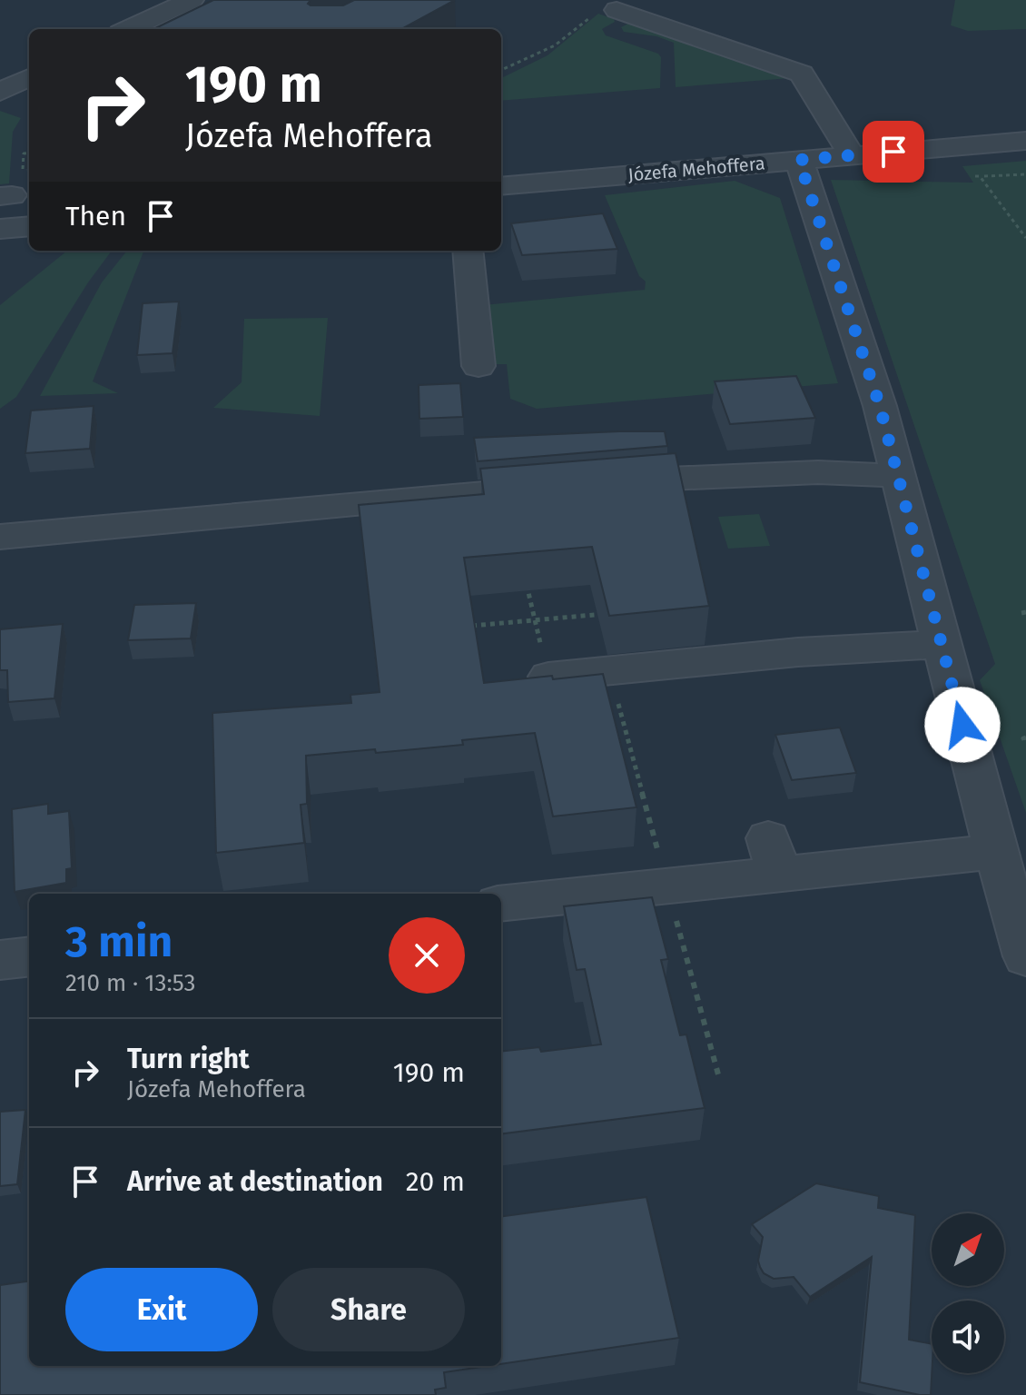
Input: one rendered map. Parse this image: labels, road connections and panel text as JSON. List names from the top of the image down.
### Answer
{
  "streets": {
    "street": ["Józefa Mehoffera"]
  },
  "north": "top right",
  "page": {
    "turn": ["190 m", "Józefa Mehoffera"],
    "then": "Then",
    "heading": ["3 min", "210 m · 13:53"],
    "list": [
      {
        "name": "Turn right",
        "note": "Józefa Mehoffera",
        "value": "190 m"
      },
      {
        "name": "Arrive at destination",
        "value": "20 m"
      }
    ],
    "buttons": ["Exit", "Share"]
  }
}
